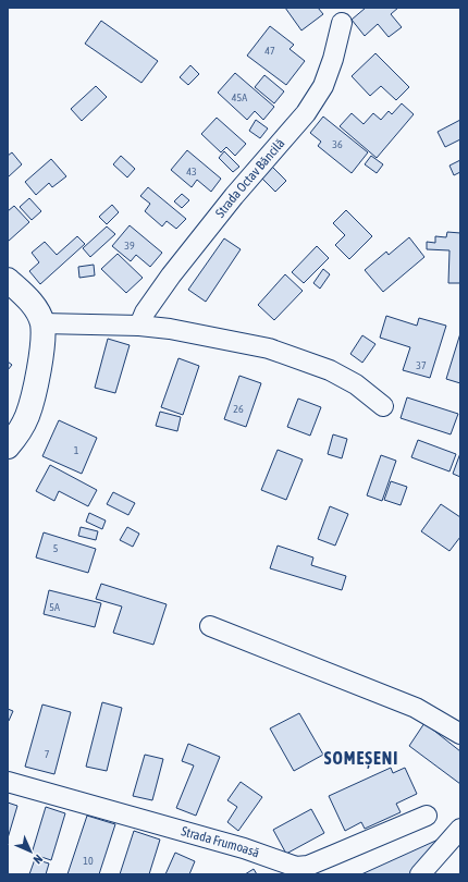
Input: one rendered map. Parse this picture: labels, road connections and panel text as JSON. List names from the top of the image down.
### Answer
{
  "streets": {
    "street": ["Strada Octav Băncilă", "Strada Frumoasă"]
  },
  "districts": ["SOMEȘENI"],
  "house_numbers": [
    "47",
    "45A",
    "36",
    "43",
    "39",
    "37",
    "26",
    "1",
    "5",
    "5A",
    "7",
    "10"
  ],
  "north": "bottom right"
}
